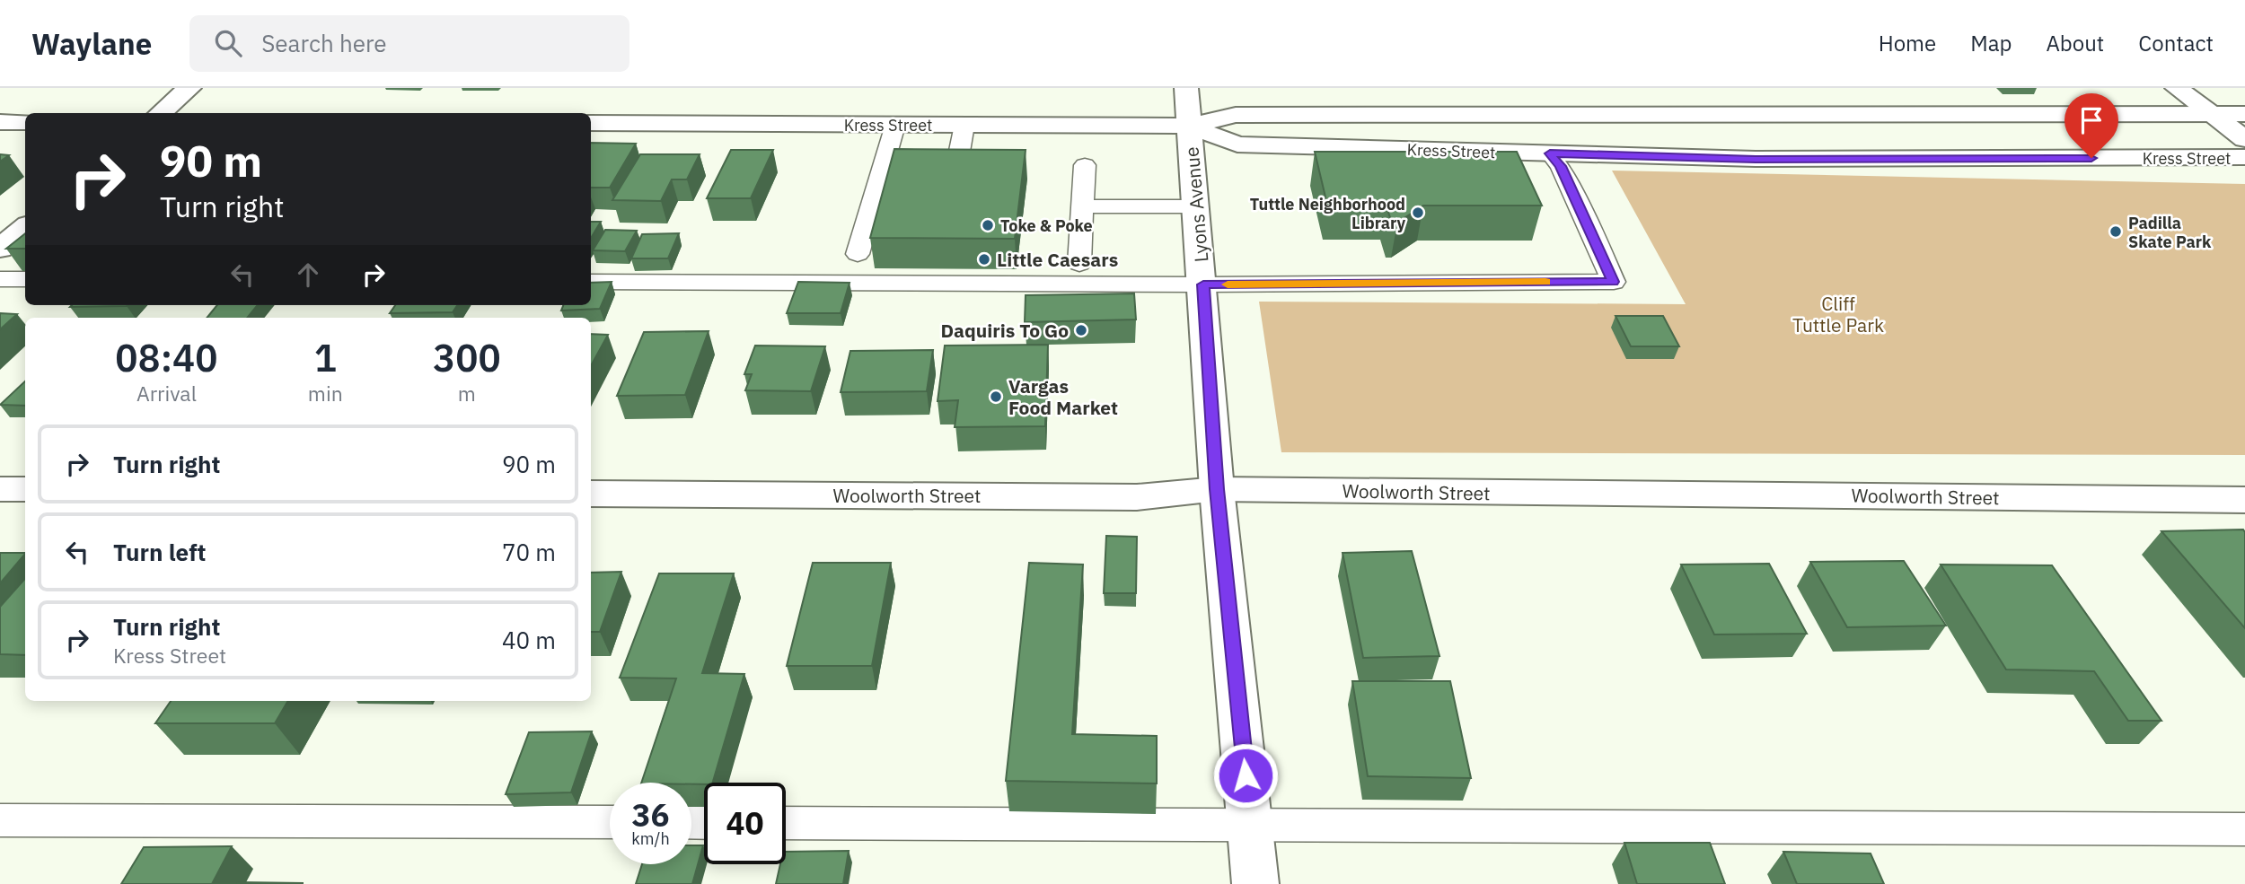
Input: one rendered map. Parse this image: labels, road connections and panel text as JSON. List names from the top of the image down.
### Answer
{
  "streets": {
    "street": ["Kress Street", "Lyons Avenue", "Woolworth Street"]
  },
  "crossings": [
    ["Kress Street", "Lyons Avenue"],
    ["Lyons Avenue", "Woolworth Street"]
  ],
  "parks": ["Cliff Tuttle Park"],
  "places": [
    "Tuttle Neighborhood Library",
    "Toke & Poke",
    "Padilla Skate Park",
    "Little Caesars",
    "Daquiris To Go",
    "Vargas Food Market"
  ],
  "page": {
    "header": "Waylane",
    "search": "Search here",
    "nav": [
      "Home",
      "Map",
      "About",
      "Contact"
    ],
    "turn": ["90 m", "Turn right"],
    "eta": [
      "08:40",
      "Arrival",
      "1",
      "min",
      "300",
      "m"
    ],
    "list": [
      {
        "name": "Turn right",
        "value": "90 m"
      },
      {
        "name": "Turn left",
        "value": "70 m"
      },
      {
        "name": "Turn right",
        "note": "Kress Street",
        "value": "40 m"
      }
    ],
    "speed": "36 km/h",
    "limit": "40"
  }
}
